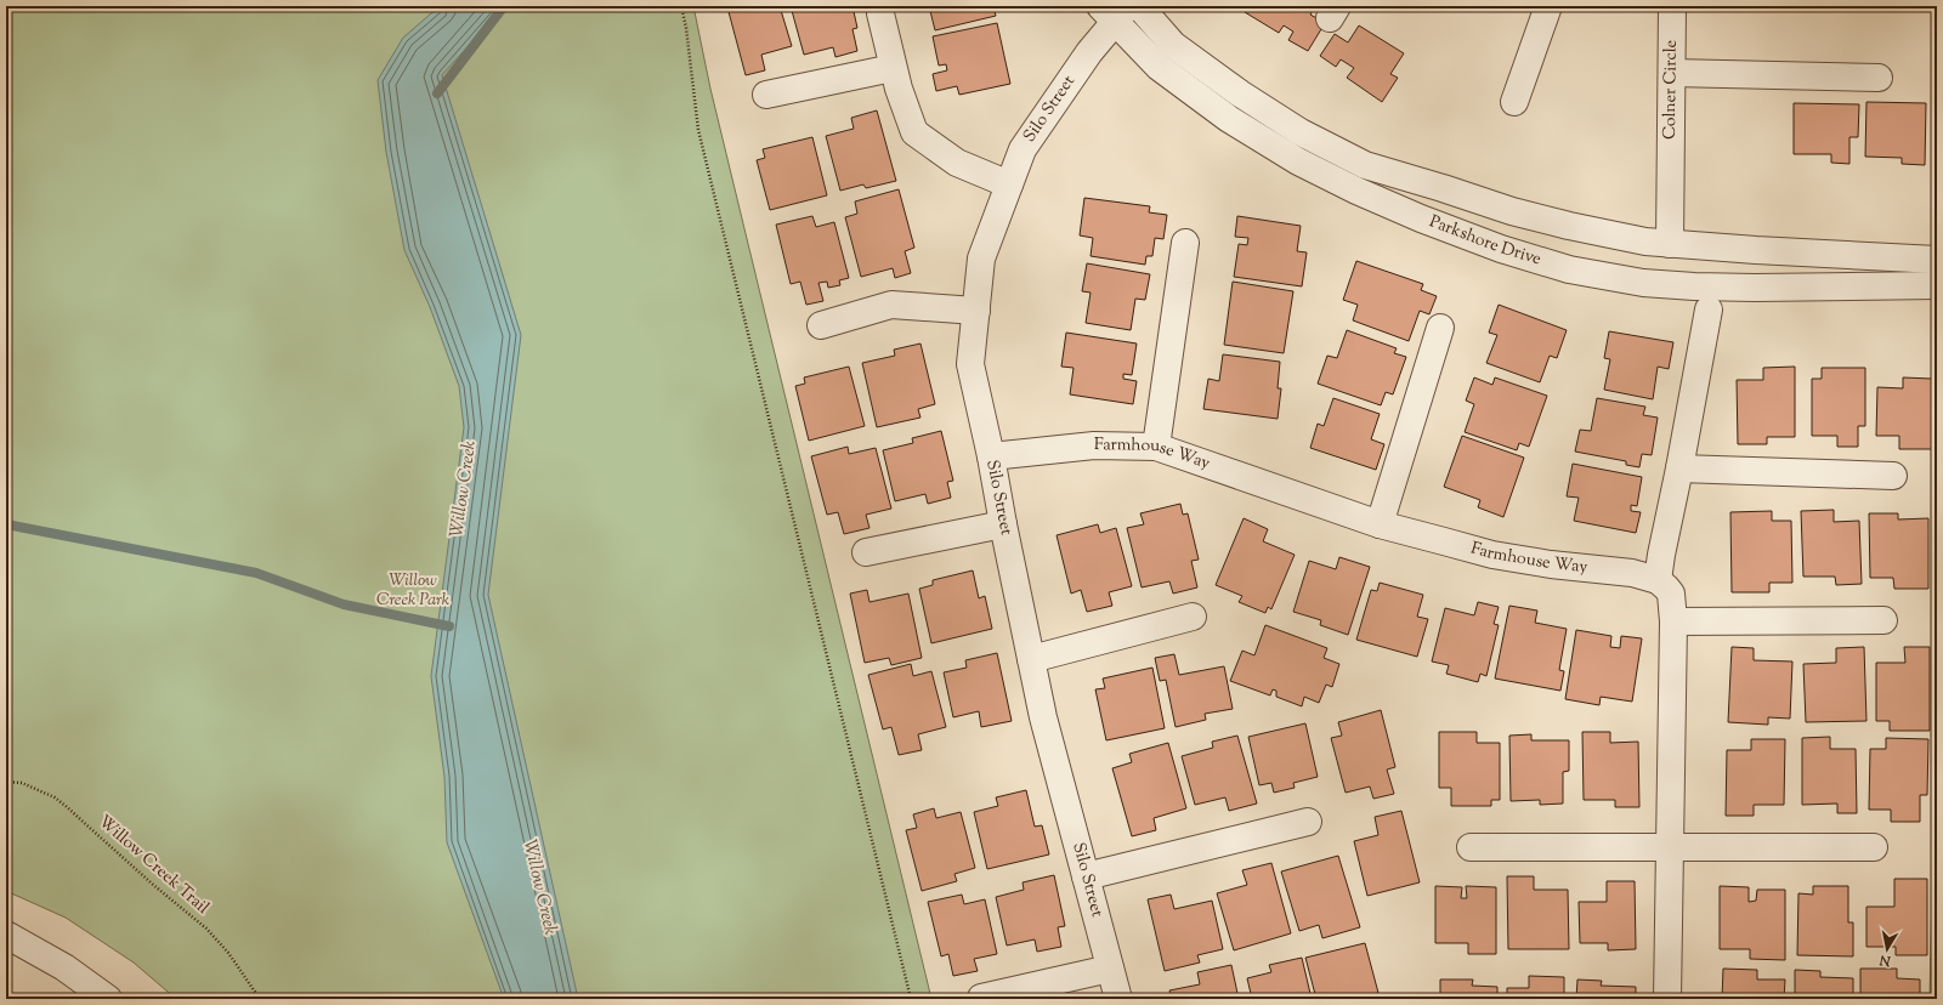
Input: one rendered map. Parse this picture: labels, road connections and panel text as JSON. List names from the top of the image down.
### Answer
{
  "streets": {
    "street": [
      "Colner Circle",
      "Silo Street",
      "Parkshore Drive",
      "Farmhouse Way"
    ],
    "path": ["Willow Creek Trail"]
  },
  "crossings": [
    ["Silo Street", "Parkshore Drive"],
    ["Silo Street", "Farmhouse Way"]
  ],
  "water": ["Willow Creek"],
  "parks": ["Willow Creek Park"],
  "north": "bottom"
}
